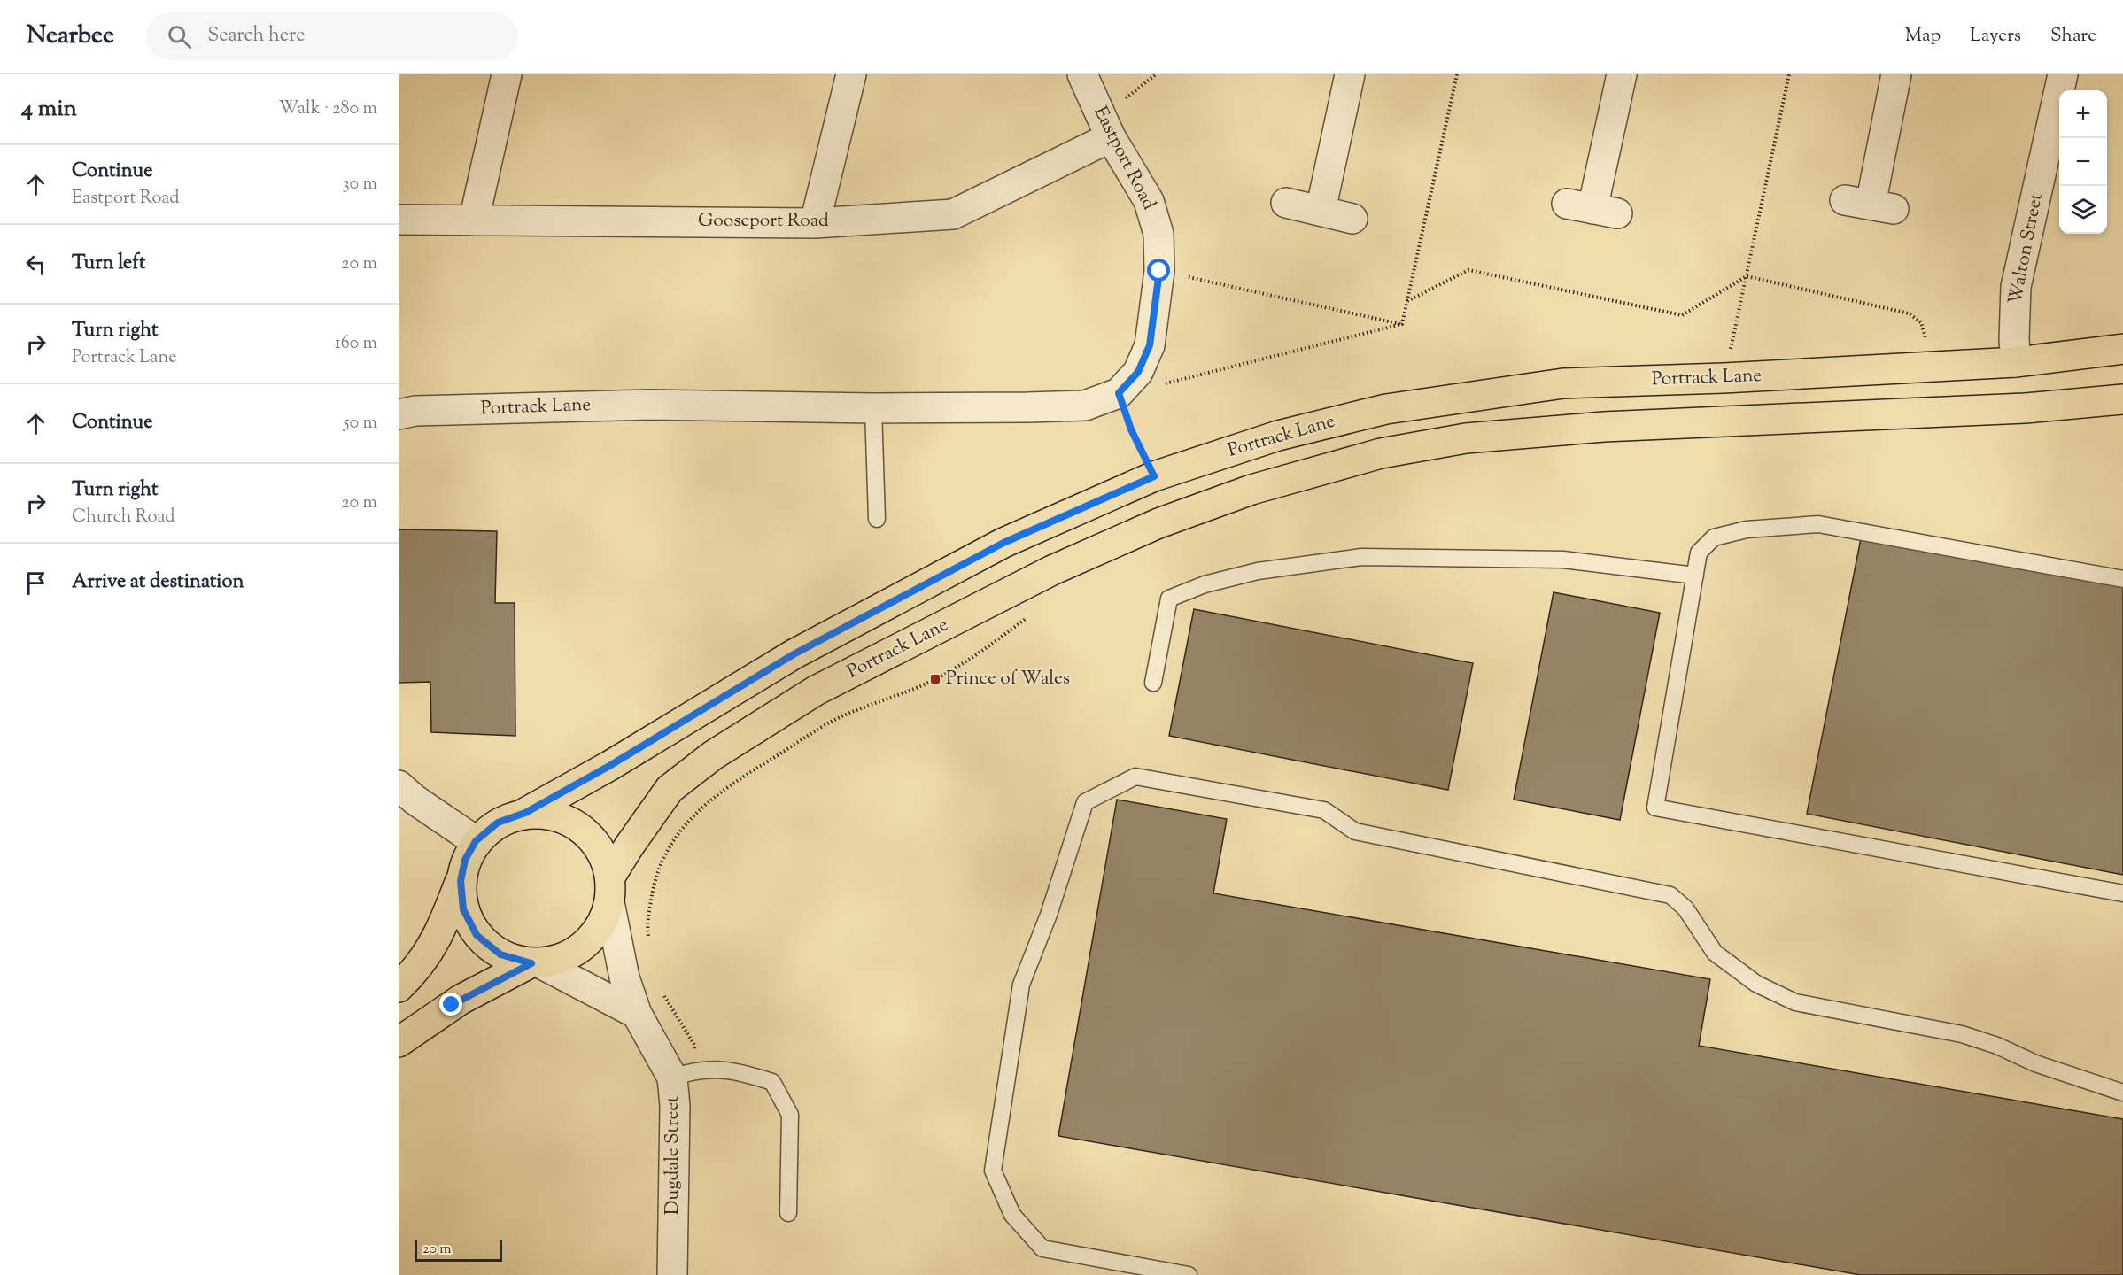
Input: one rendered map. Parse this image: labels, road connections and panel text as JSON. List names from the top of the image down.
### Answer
{
  "streets": {
    "main road": ["Portrack Lane"],
    "street": [
      "Eastport Road",
      "Gooseport Road",
      "Walton Street",
      "Dugdale Street"
    ]
  },
  "crossings": [
    ["Eastport Road", "Gooseport Road"],
    ["Eastport Road", "Portrack Lane"],
    ["Walton Street", "Portrack Lane"],
    ["Portrack Lane", "Dugdale Street"]
  ],
  "places": {
    "transit": ["Prince of Wales"]
  },
  "scale_bar": "20 m",
  "page": {
    "header": "Nearbee",
    "search": "Search here",
    "nav": ["Map", "Layers", "Share"],
    "heading": ["4 min", "Walk · 280 m"],
    "map_buttons": ["+", "−"],
    "list": [
      ["Continue", "Eastport Road", "30 m"],
      ["Turn left", "20 m"],
      ["Turn right", "Portrack Lane", "160 m"],
      ["Continue", "50 m"],
      ["Turn right", "Church Road", "20 m"],
      "Arrive at destination"
    ],
    "scale": "20 m"
  }
}
